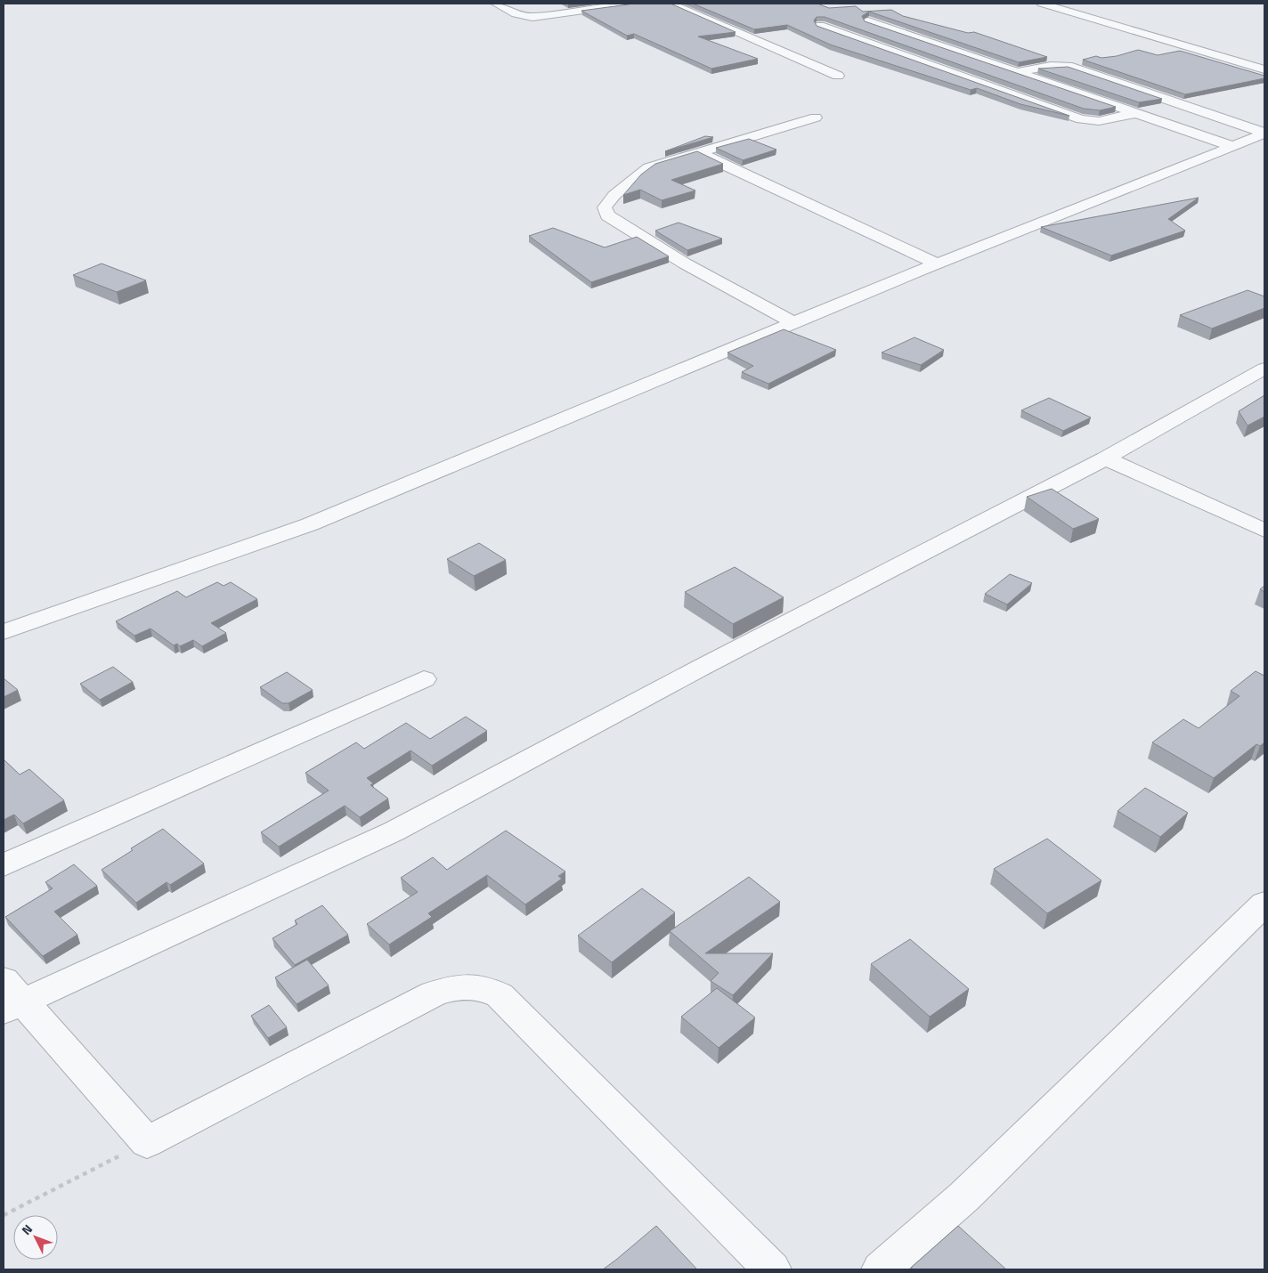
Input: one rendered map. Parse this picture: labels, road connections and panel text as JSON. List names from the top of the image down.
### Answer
{
  "north": "top left"
}
